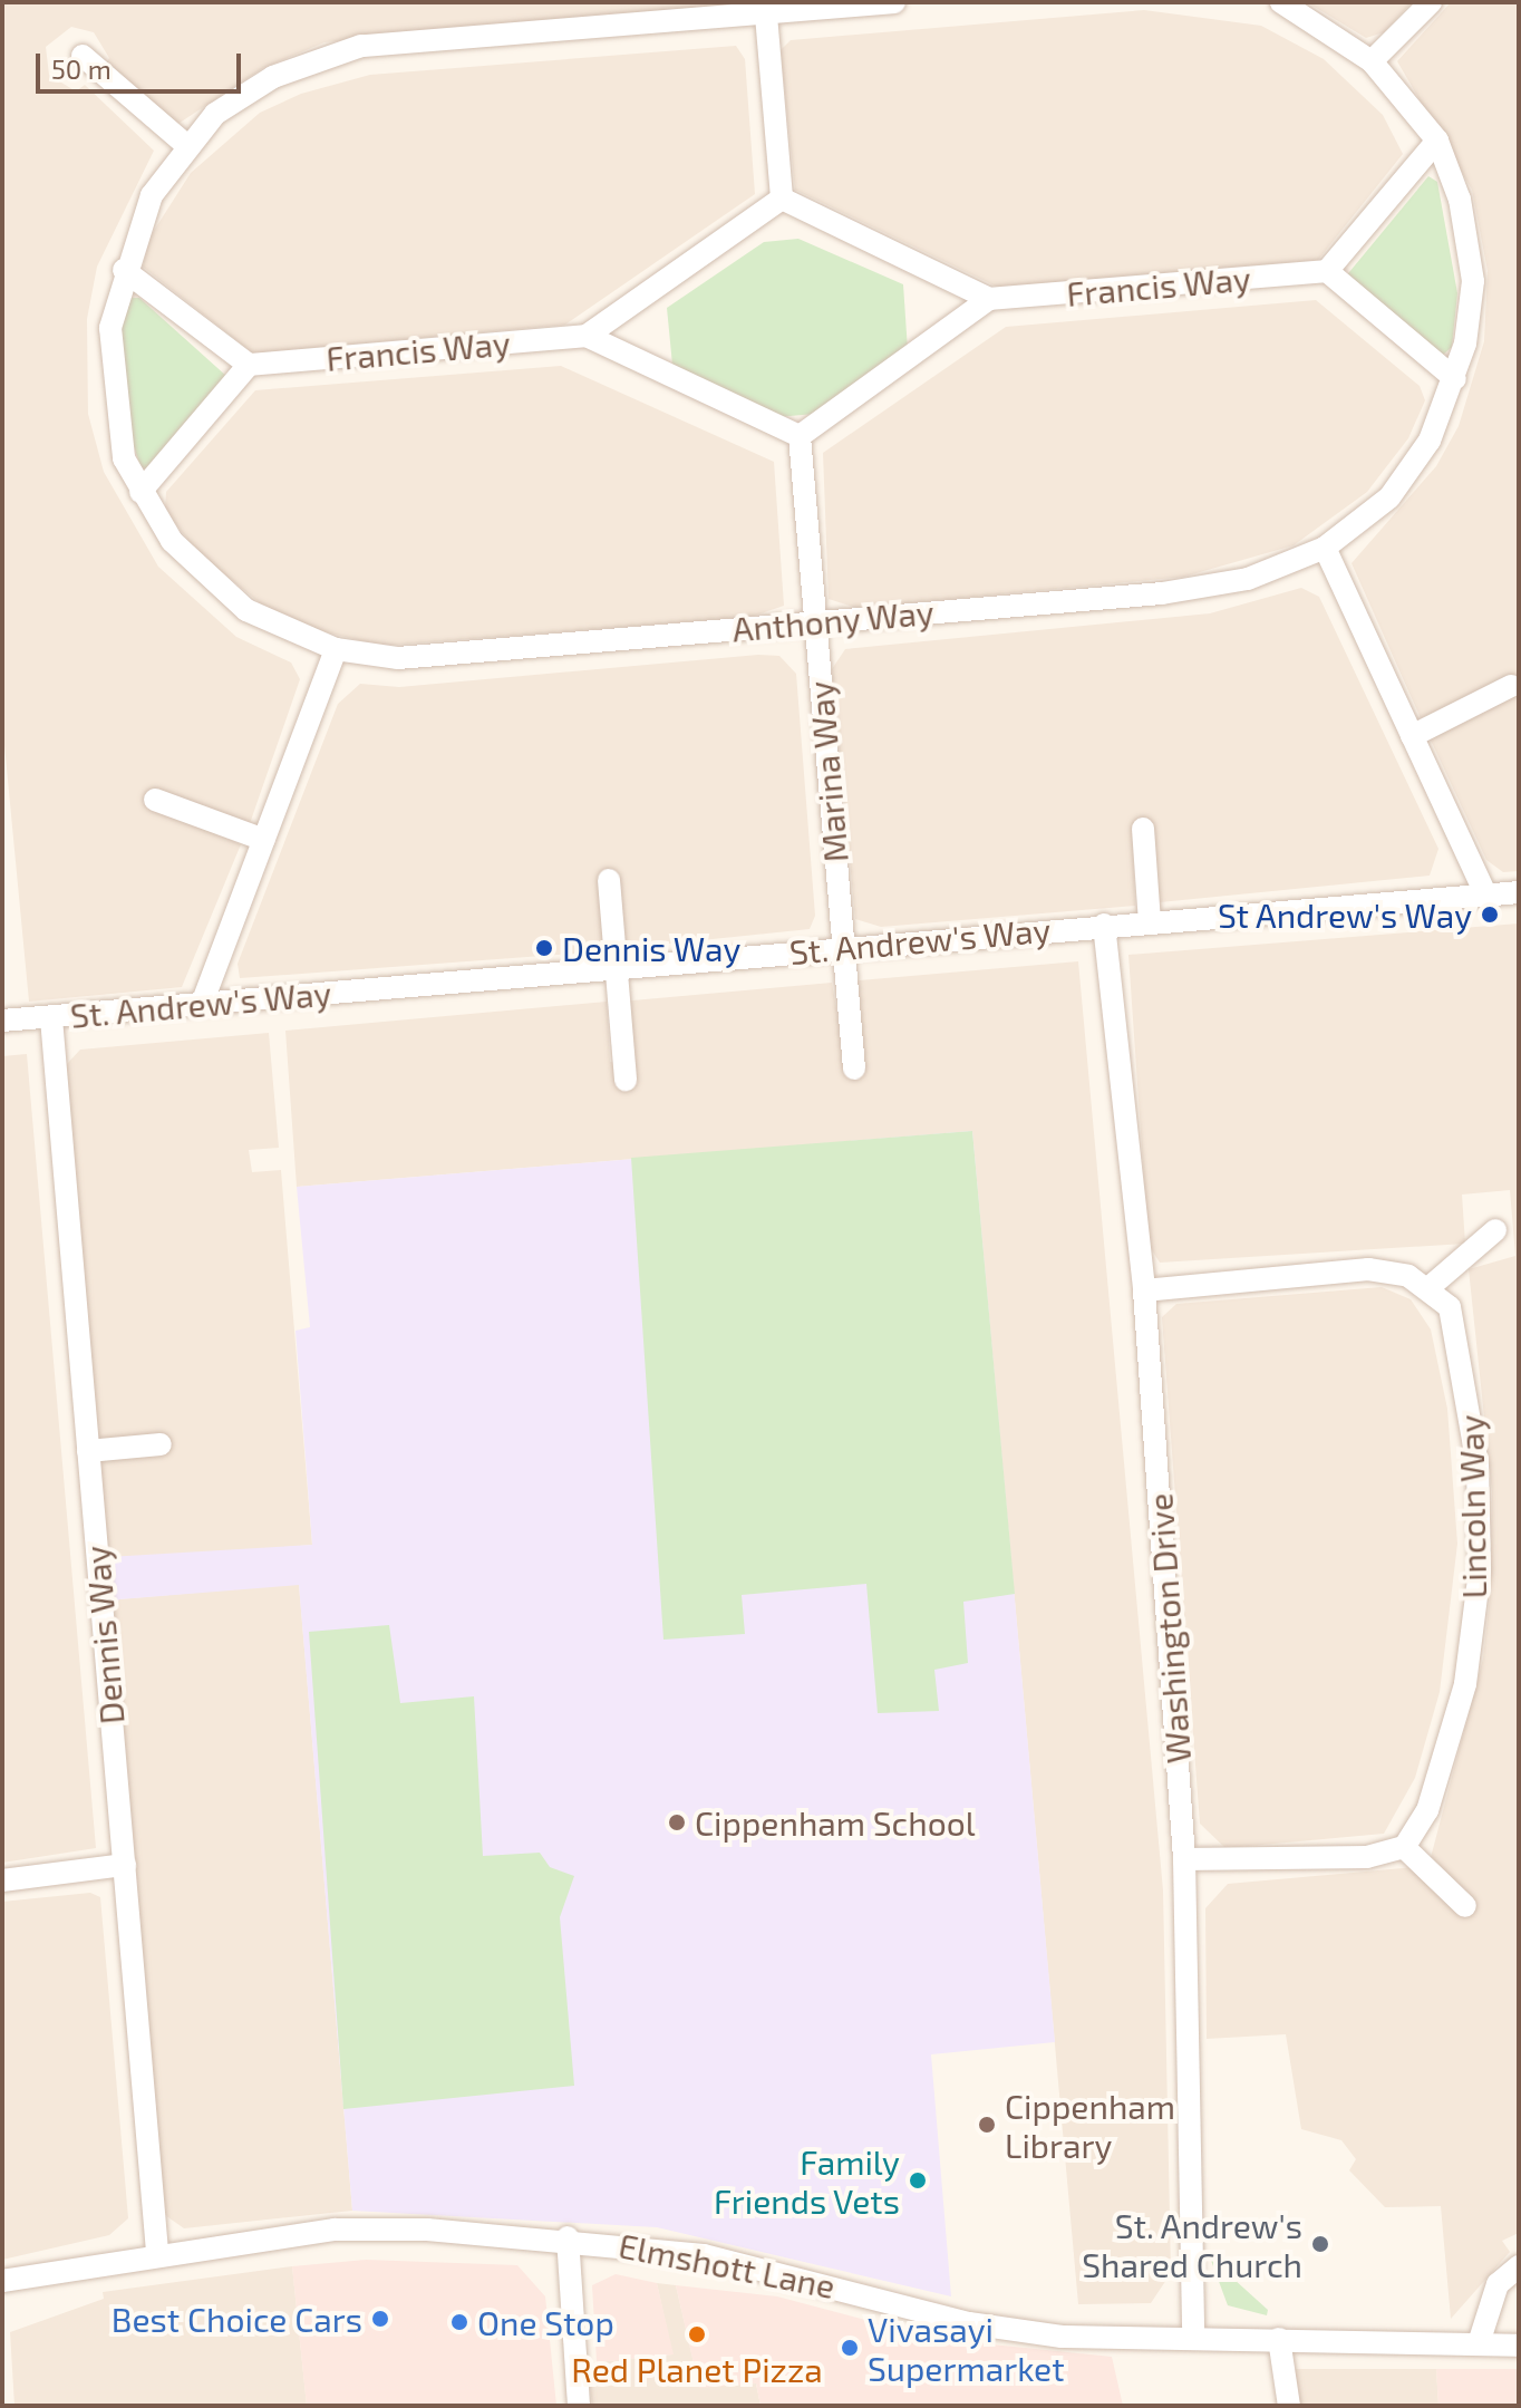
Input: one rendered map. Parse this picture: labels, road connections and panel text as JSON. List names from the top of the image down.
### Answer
{
  "streets": {
    "street": [
      "Francis Way",
      "Anthony Way",
      "Marina Way",
      "St. Andrew's Way",
      "Lincoln Way",
      "Washington Drive",
      "Dennis Way",
      "Elmshott Lane"
    ]
  },
  "crossings": [
    ["Anthony Way", "Marina Way"],
    ["Marina Way", "St. Andrew's Way"],
    ["St. Andrew's Way", "Washington Drive"],
    ["St. Andrew's Way", "Dennis Way"],
    ["Washington Drive", "Elmshott Lane"],
    ["Dennis Way", "Elmshott Lane"]
  ],
  "places": [
    "St Andrew's Way",
    "Dennis Way",
    "Cippenham School",
    "Cippenham Library",
    "Family Friends Vets",
    "St. Andrew's Shared Church",
    "Best Choice Cars",
    "One Stop",
    "Red Planet Pizza",
    "Vivasayi Supermarket"
  ],
  "scale_bar": "50 m"
}
